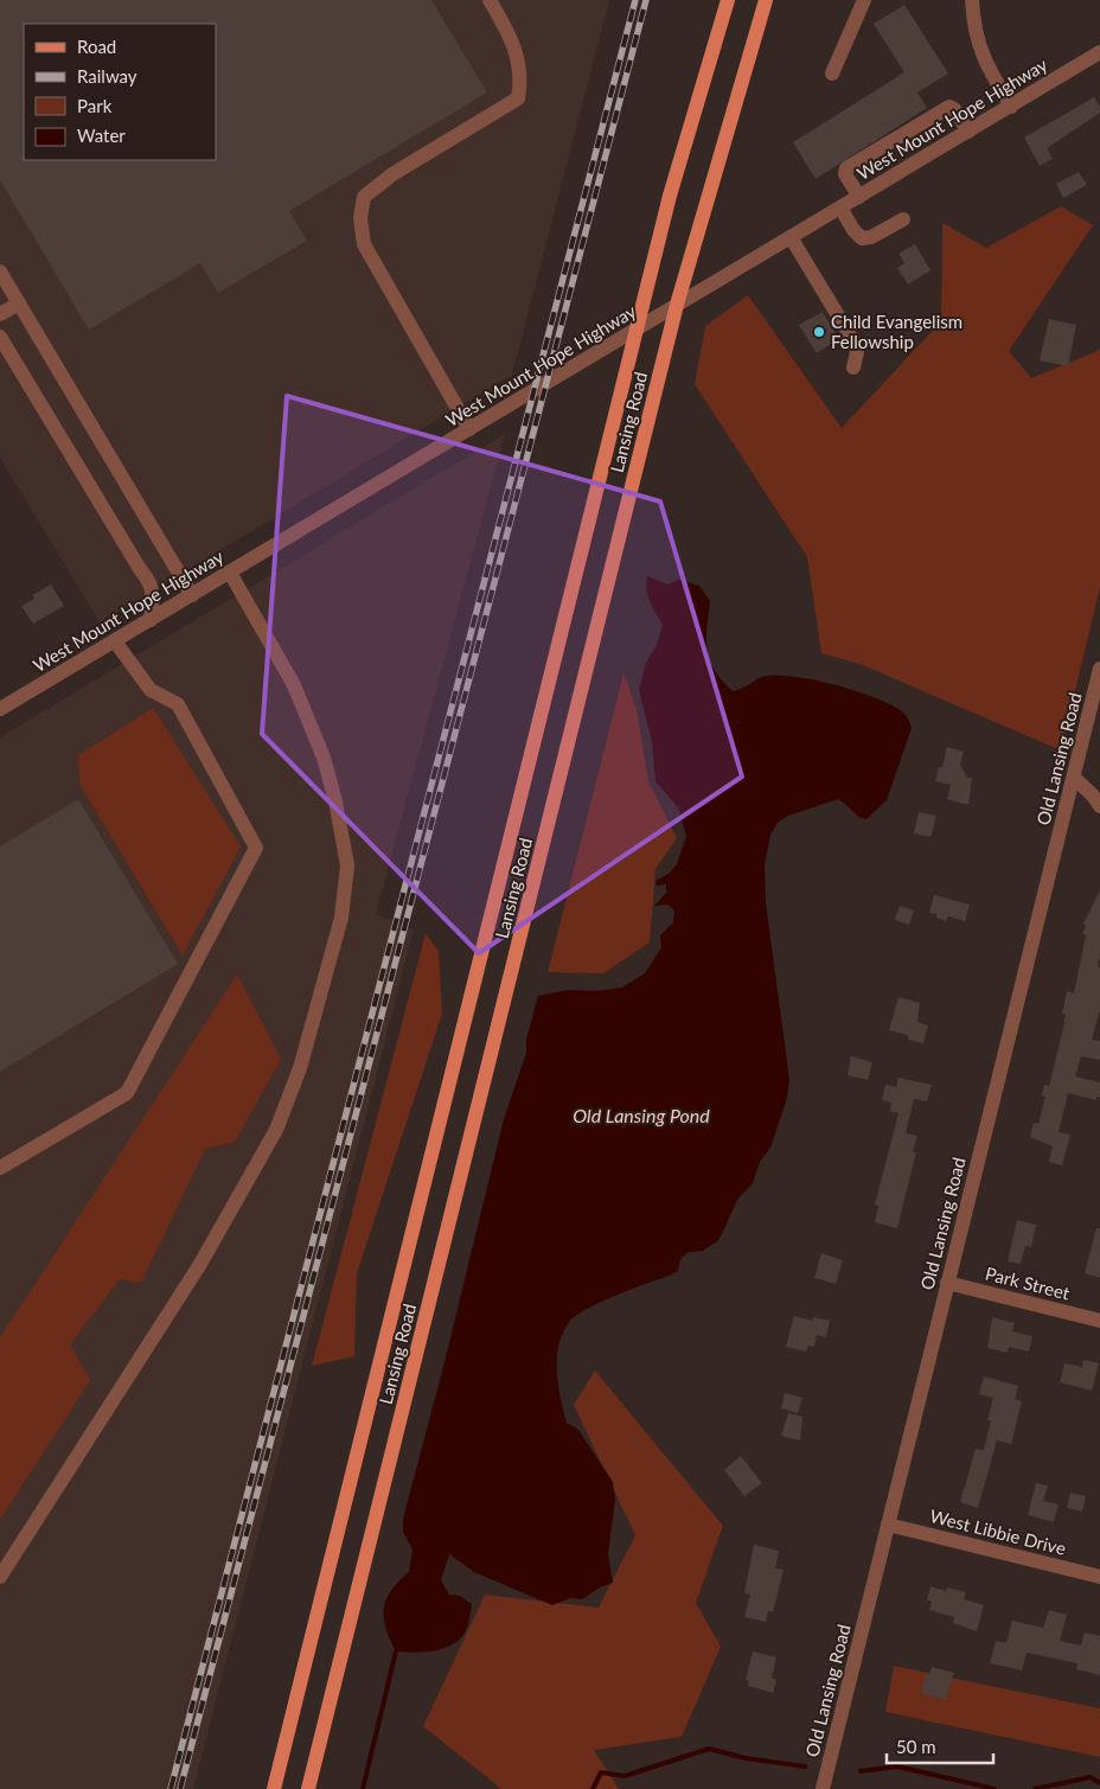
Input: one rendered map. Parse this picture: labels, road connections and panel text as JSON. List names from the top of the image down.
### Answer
{
  "streets": {
    "main road": ["Lansing Road"],
    "street": [
      "West Mount Hope Highway",
      "Old Lansing Road",
      "Park Street",
      "West Libbie Drive"
    ]
  },
  "crossings": [
    ["West Mount Hope Highway", "Lansing Road"],
    ["Old Lansing Road", "Park Street"],
    ["Old Lansing Road", "West Libbie Drive"]
  ],
  "water": ["Old Lansing Pond"],
  "places": ["Child Evangelism Fellowship"],
  "legend": [
    "Road",
    "Railway",
    "Park",
    "Water"
  ],
  "scale_bar": "50 m"
}
